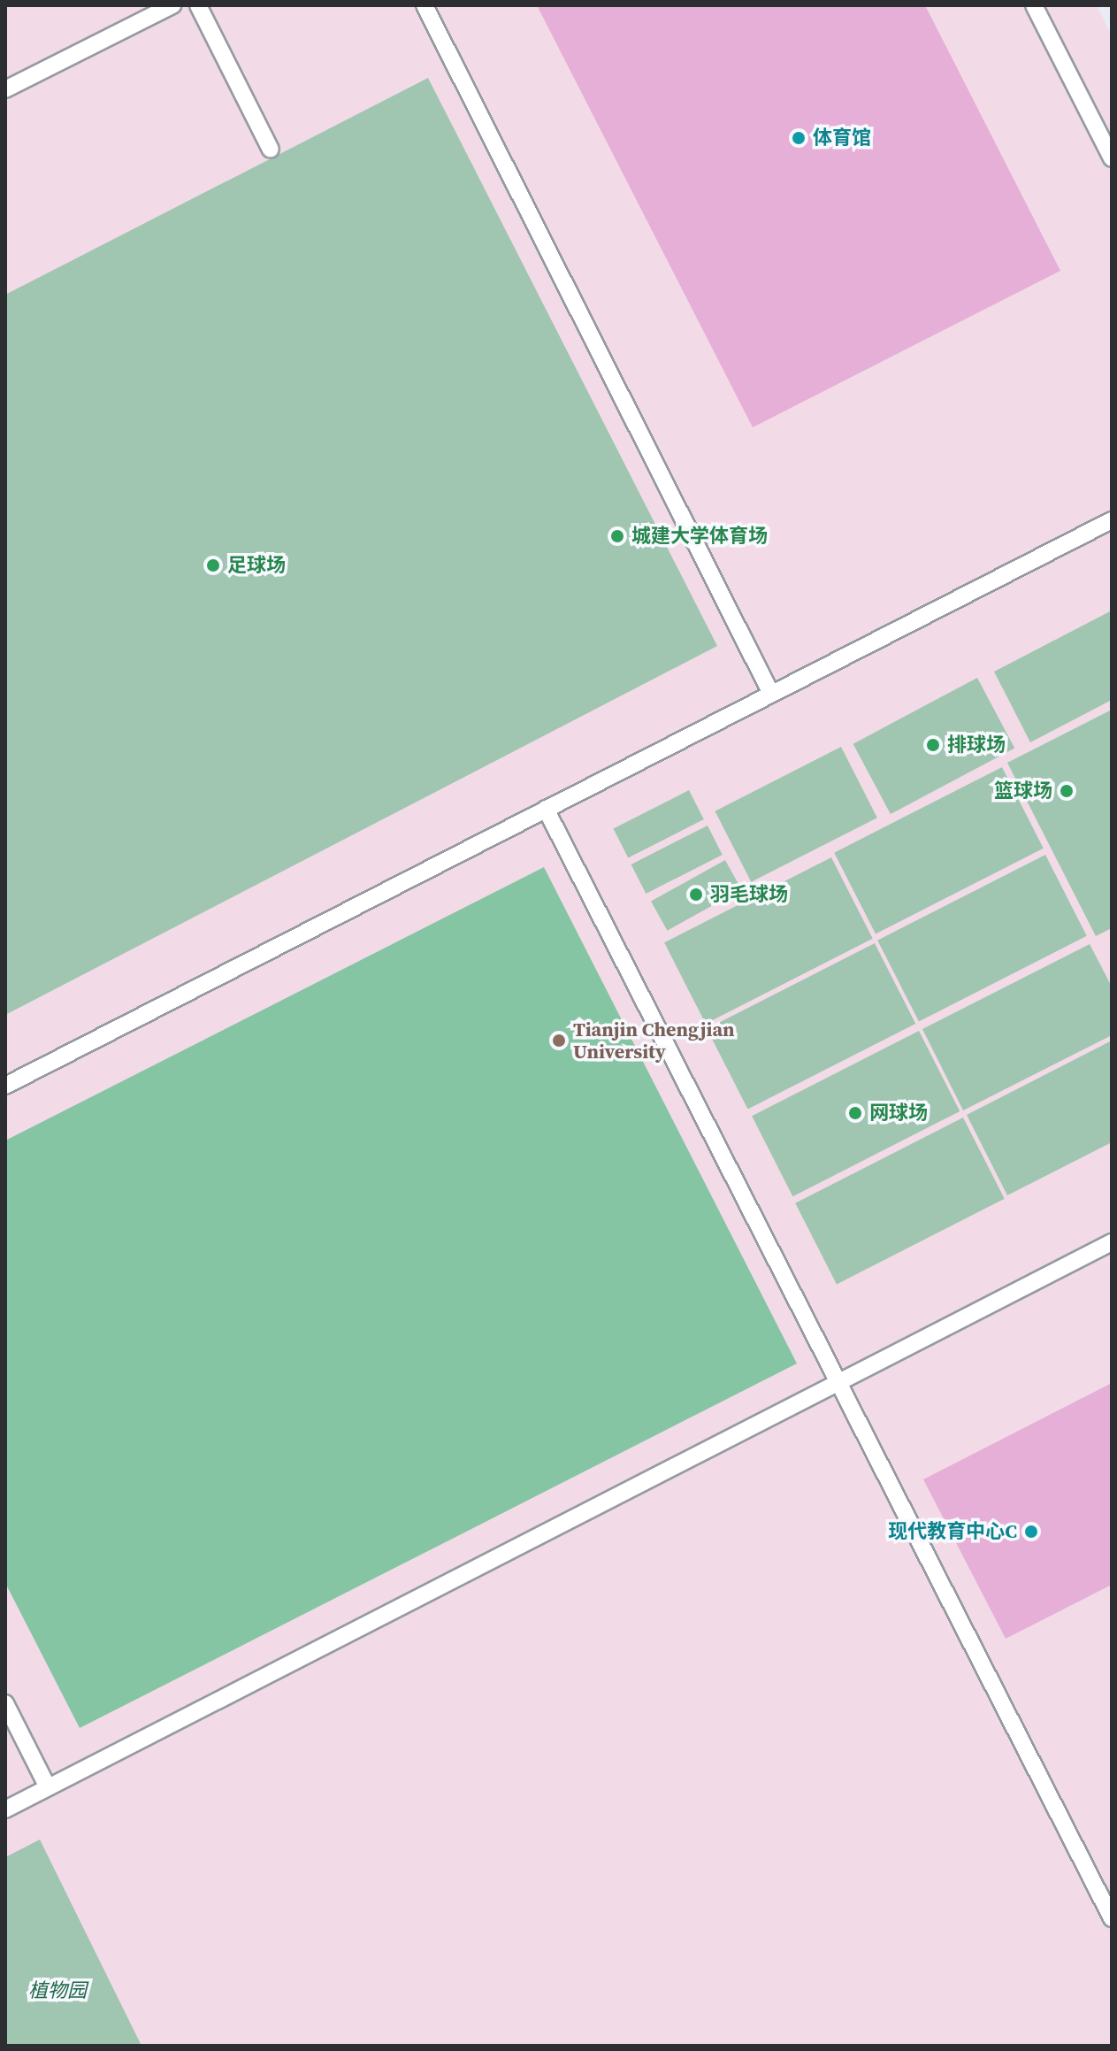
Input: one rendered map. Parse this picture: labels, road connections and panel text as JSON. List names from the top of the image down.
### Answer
{
  "parks": ["植物园"],
  "places": [
    "体育馆",
    "城建大学体育场",
    "足球场",
    "排球场",
    "篮球场",
    "羽毛球场",
    "Tianjin Chengjian University",
    "网球场",
    "现代教育中心C"
  ]
}
